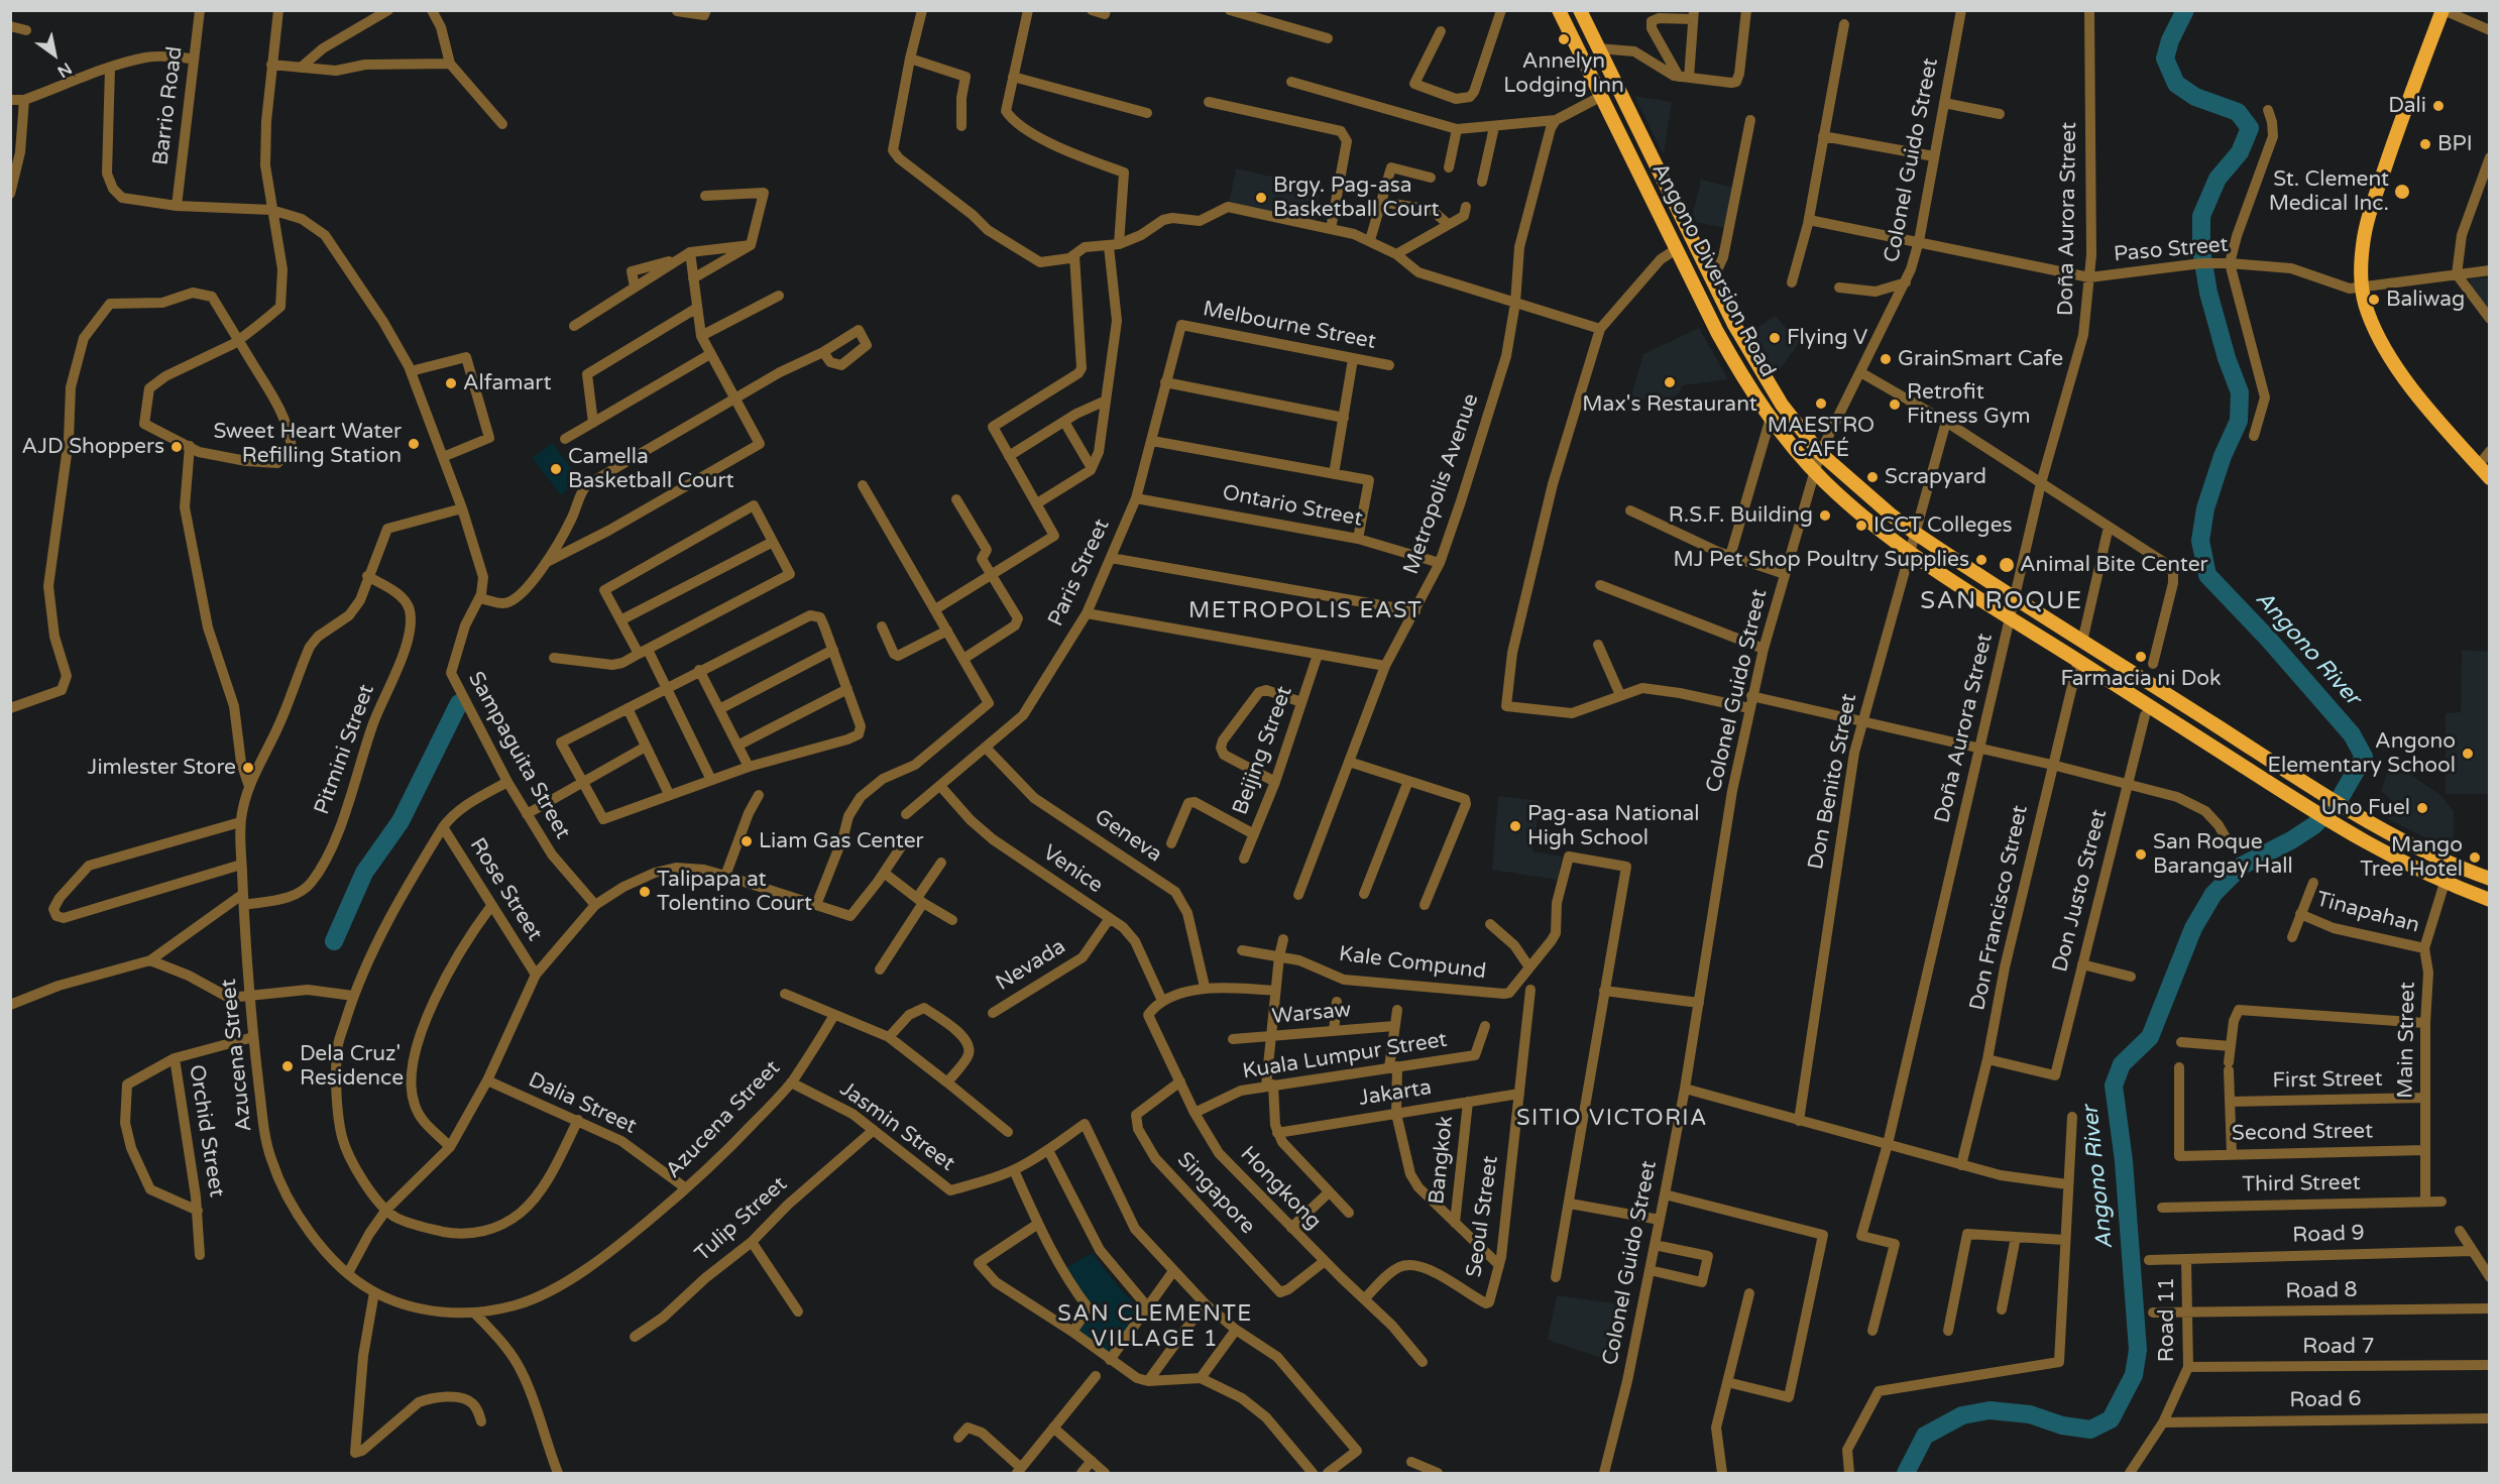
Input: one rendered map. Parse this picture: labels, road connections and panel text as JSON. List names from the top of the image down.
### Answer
{
  "streets": {
    "main road": ["Angono Diversion Road"],
    "street": [
      "Barrio Road",
      "Colonel Guido Street",
      "Doña Aurora Street",
      "Paso Street",
      "Melbourne Street",
      "Metropolis Avenue",
      "Ontario Street",
      "Paris Street",
      "Pitmini Street",
      "Beijing Street",
      "Sampaguita Street",
      "Don Benito Street",
      "Geneva",
      "Venice",
      "Rose Street",
      "Don Justo Street",
      "Don Francisco Street",
      "Tinapahan",
      "Kale Compund",
      "Nevada",
      "Warsaw",
      "Main Street",
      "Azucena Street",
      "Kuala Lumpur Street",
      "First Street",
      "Jakarta",
      "Dalia Street",
      "Jasmin Street",
      "Orchid Street",
      "Second Street",
      "Bangkok",
      "Third Street",
      "Hongkong",
      "Singapore",
      "Seoul Street",
      "Tulip Street",
      "Road 9",
      "Road 8",
      "Road 11",
      "Road 7",
      "Road 6"
    ]
  },
  "crossings": [
    ["Barrio Road", "Sampaguita Street"],
    ["Colonel Guido Street", "Paso Street"],
    ["Colonel Guido Street", "Angono Diversion Road"],
    ["Doña Aurora Street", "Paso Street"],
    ["Doña Aurora Street", "Angono Diversion Road"],
    ["Angono Diversion Road", "Don Benito Street"],
    ["Angono Diversion Road", "Don Francisco Street"],
    ["Angono Diversion Road", "Main Street"],
    ["Melbourne Street", "Paris Street"],
    ["Metropolis Avenue", "Ontario Street"],
    ["Ontario Street", "Paris Street"],
    ["Paris Street", "Geneva"],
    ["Paris Street", "Venice"],
    ["Pitmini Street", "Azucena Street"],
    ["Sampaguita Street", "Azucena Street"],
    ["Venice", "Nevada"],
    ["Venice", "Hongkong"],
    ["Don Justo Street", "Don Francisco Street"],
    ["Tinapahan", "Main Street"],
    ["Main Street", "First Street"],
    ["Main Street", "Second Street"],
    ["Main Street", "Third Street"],
    ["Azucena Street", "Dalia Street"],
    ["Azucena Street", "Jasmin Street"],
    ["Azucena Street", "Orchid Street"],
    ["Kuala Lumpur Street", "Hongkong"],
    ["Jakarta", "Bangkok"],
    ["Jakarta", "Seoul Street"],
    ["Jasmin Street", "Tulip Street"],
    ["Hongkong", "Singapore"],
    ["Hongkong", "Seoul Street"],
    ["Road 9", "Road 11"],
    ["Road 8", "Road 11"],
    ["Road 11", "Road 7"],
    ["Road 11", "Road 6"]
  ],
  "districts": [
    "SAN ROQUE",
    "METROPOLIS EAST",
    "SITIO VICTORIA",
    "SAN CLEMENTE VILLAGE 1"
  ],
  "water": ["Angono River"],
  "places": [
    "Annelyn Lodging Inn",
    "Dali",
    "BPI",
    "St. Clement Medical Inc.",
    "Brgy. Pag-asa Basketball Court",
    "Baliwag",
    "Flying V",
    "GrainSmart Cafe",
    "Max's Restaurant",
    "Alfamart",
    "MAESTRO CAFÉ",
    "Retrofit Fitness Gym",
    "Sweet Heart Water Refilling Station",
    "AJD Shoppers",
    "Camella Basketball Court",
    "Scrapyard",
    "R.S.F. Building",
    "ICCT Colleges",
    "MJ Pet Shop Poultry Supplies",
    "Animal Bite Center",
    "Farmacia ni Dok",
    "Angono Elementary School",
    "Jimlester Store",
    "Uno Fuel",
    "Pag-asa National High School",
    "Liam Gas Center",
    "San Roque Barangay Hall",
    "Mango Tree Hotel",
    "Talipapa at Tolentino Court",
    "Dela Cruz' Residence"
  ],
  "north": "bottom right"
}
